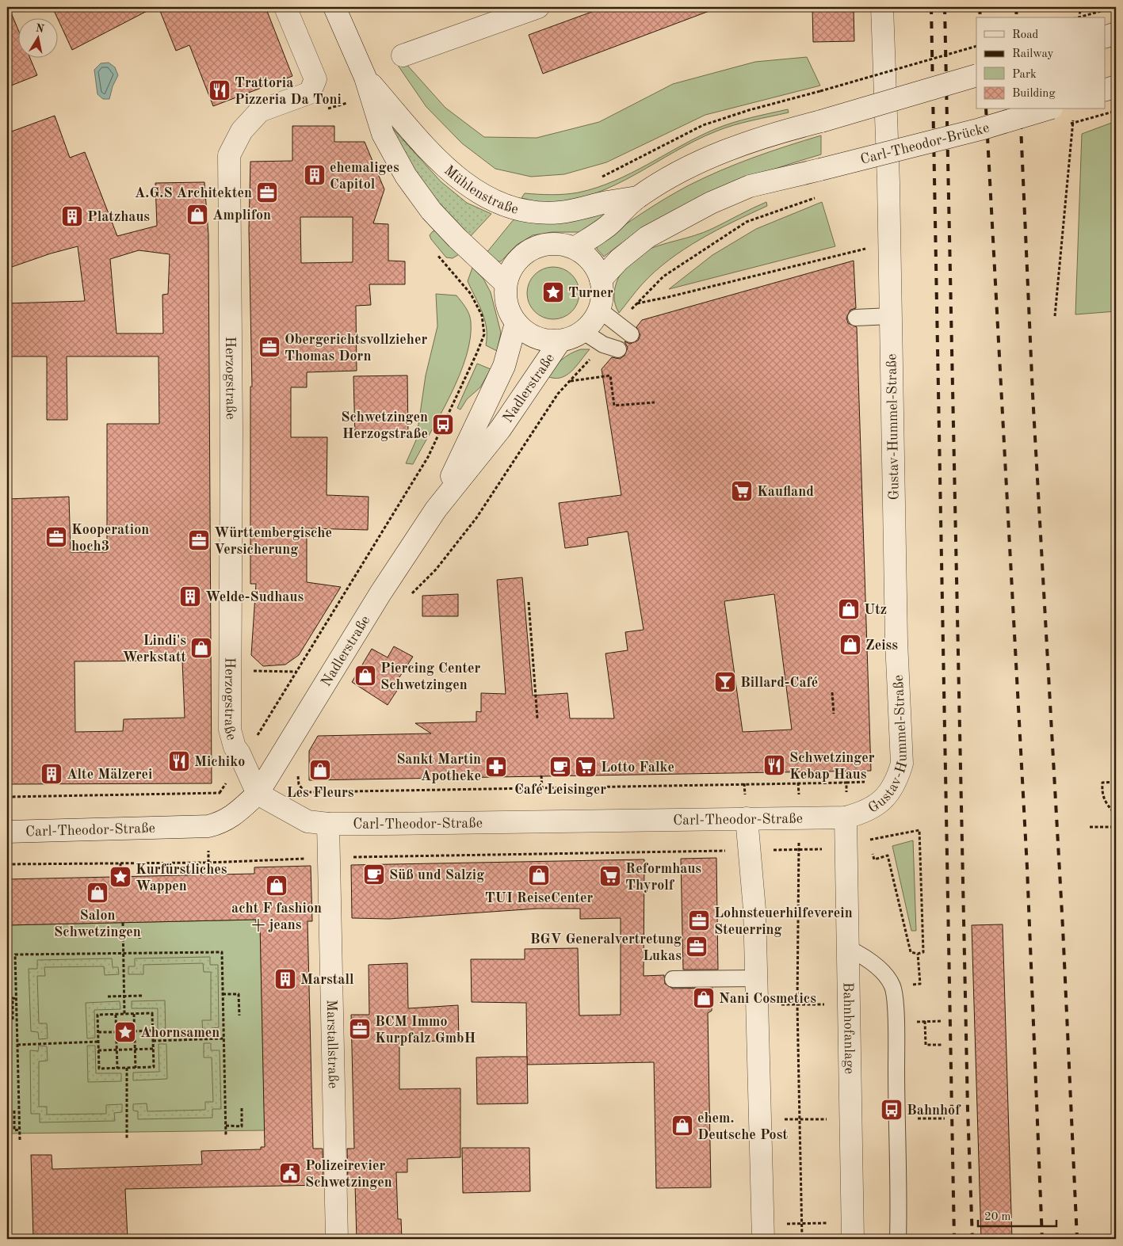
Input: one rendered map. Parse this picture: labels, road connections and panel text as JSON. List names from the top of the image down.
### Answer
{
  "streets": {
    "street": [
      "Carl-Theodor-Brücke",
      "Mühlenstraße",
      "Herzogstraße",
      "Nadlerstraße",
      "Gustav-Hummel-Straße",
      "Carl-Theodor-Straße",
      "Bahnhofanlage",
      "Marstallstraße"
    ]
  },
  "crossings": [
    ["Carl-Theodor-Brücke", "Mühlenstraße"],
    ["Carl-Theodor-Brücke", "Nadlerstraße"],
    ["Mühlenstraße", "Nadlerstraße"],
    ["Herzogstraße", "Nadlerstraße"],
    ["Herzogstraße", "Carl-Theodor-Straße"],
    ["Nadlerstraße", "Carl-Theodor-Straße"],
    ["Gustav-Hummel-Straße", "Carl-Theodor-Straße"],
    ["Gustav-Hummel-Straße", "Bahnhofanlage"],
    ["Carl-Theodor-Straße", "Bahnhofanlage"],
    ["Carl-Theodor-Straße", "Marstallstraße"]
  ],
  "places": {
    "restaurant": ["Trattoria Pizzeria Da Toni", "Michiko", "Schwetzinger Kebap Haus"],
    "building": [
      "ehemaliges Capitol",
      "Platzhaus",
      "Welde-Sudhaus",
      "Alte Mälzerei",
      "Marstall"
    ],
    "office": [
      "A.G.S Architekten",
      "Obergerichtsvollzieher Thomas Dorn",
      "Kooperation hoch3",
      "Württembergische Versicherung",
      "Lohnsteuerhilfeverein Steuerring",
      "BGV Generalvertretung Lukas",
      "BCM Immo Kurpfalz GmbH"
    ],
    "shop": [
      "Amplifon",
      "Utz",
      "Zeiss",
      "Lindi's Werkstatt",
      "Piercing Center Schwetzingen",
      "Les Fleurs",
      "TUI ReiseCenter",
      "acht F fashion + jeans",
      "Salon Schwetzingen",
      "Nani Cosmetics",
      "ehem. Deutsche Post"
    ],
    "place": ["Turner", "Kurfürstliches Wappen", "Ahornsamen"],
    "bus stop": ["Schwetzingen Herzogstraße", "Bahnhof"],
    "supermarket": ["Kaufland", "Lotto Falke", "Reformhaus Thyrolf"],
    "bar": ["Billard-Café"],
    "pharmacy": ["Sankt Martin Apotheke"],
    "cafe": ["Café Leisinger", "Süß und Salzig"],
    "public building": ["Polizeirevier Schwetzingen"]
  },
  "legend": [
    "Road",
    "Railway",
    "Park",
    "Building"
  ],
  "scale_bar": "20 m",
  "north": "top"
}
